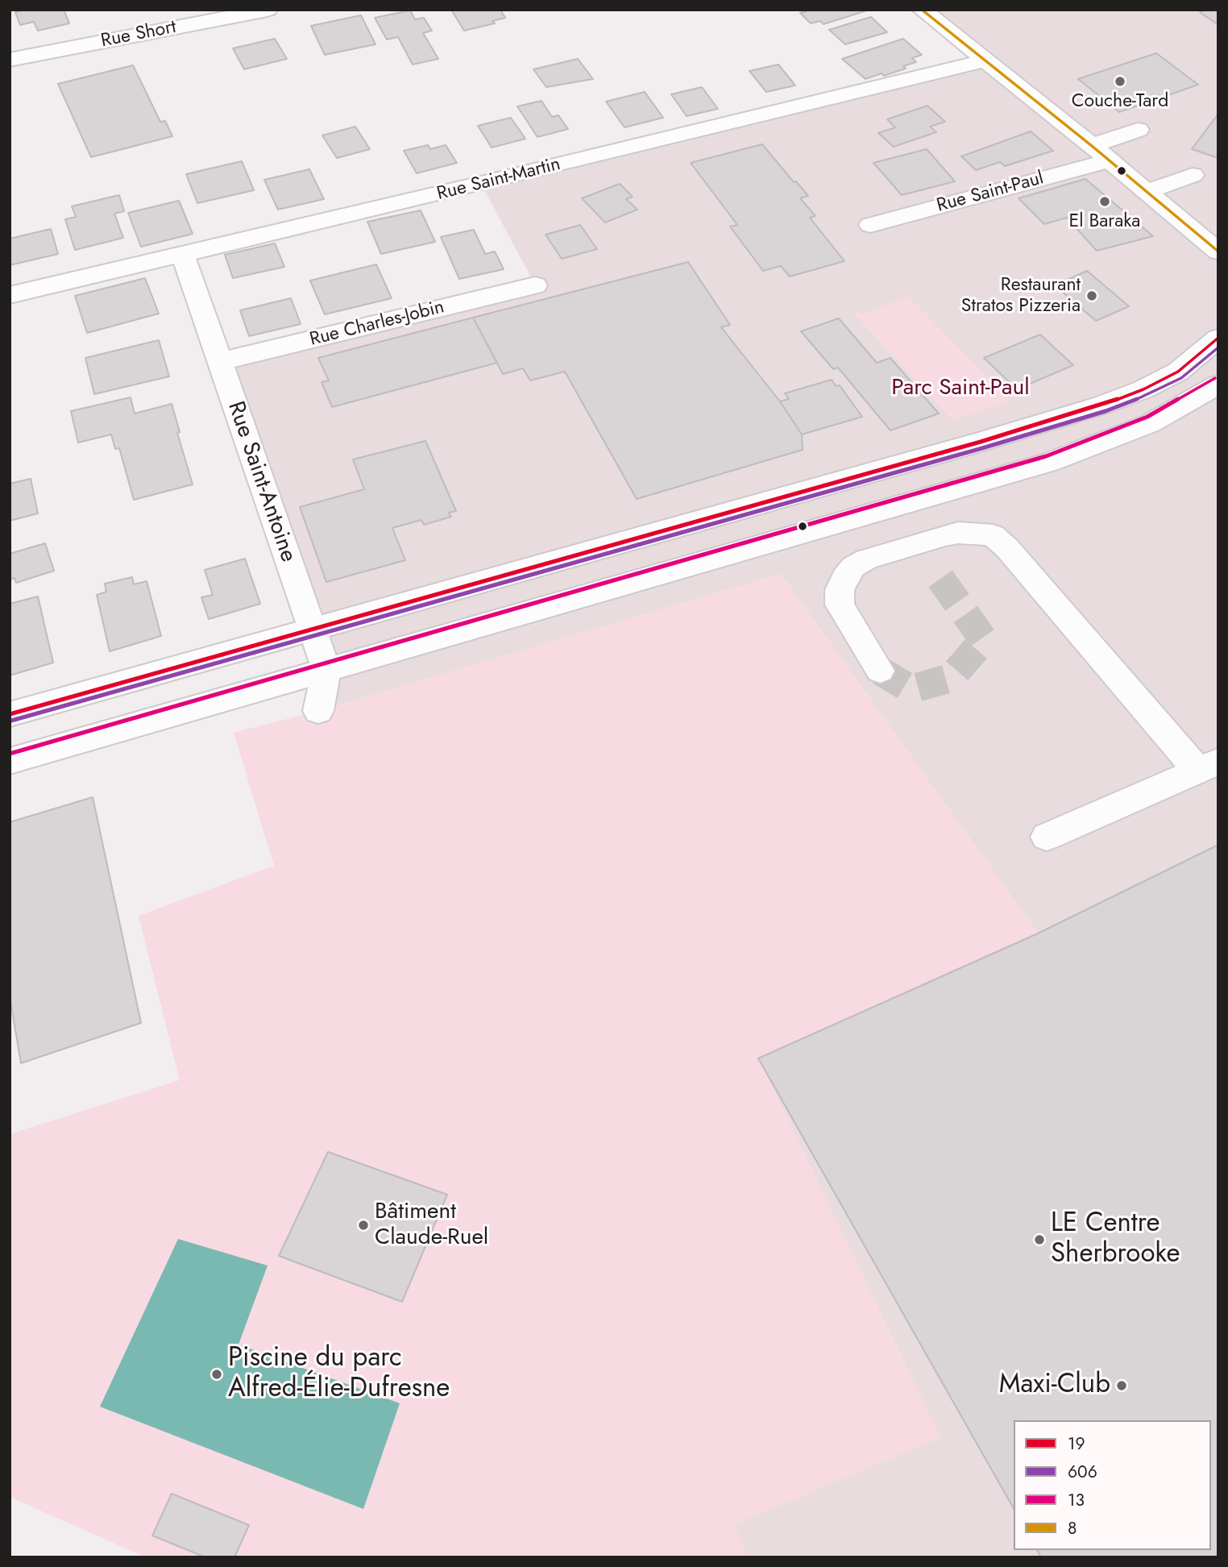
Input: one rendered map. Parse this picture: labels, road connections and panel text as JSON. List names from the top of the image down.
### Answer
{
  "streets": {
    "street": [
      "Rue Short",
      "Rue Saint-Martin",
      "Rue Saint-Paul",
      "Rue Charles-Jobin",
      "Rue Saint-Antoine"
    ]
  },
  "crossings": [
    ["Rue Saint-Martin", "Rue Saint-Antoine"],
    ["Rue Charles-Jobin", "Rue Saint-Antoine"]
  ],
  "parks": ["Parc Saint-Paul"],
  "places": [
    "Couche-Tard",
    "El Baraka",
    "Restaurant Stratos Pizzeria",
    "Bâtiment Claude-Ruel",
    "LE Centre Sherbrooke",
    "Piscine du parc Alfred-Élie-Dufresne",
    "Maxi-Club"
  ],
  "lines": [
    "transit line 8",
    "transit line 19",
    "transit line 606",
    "transit line 13"
  ],
  "legend": [
    "19",
    "606",
    "13",
    "8"
  ]
}
